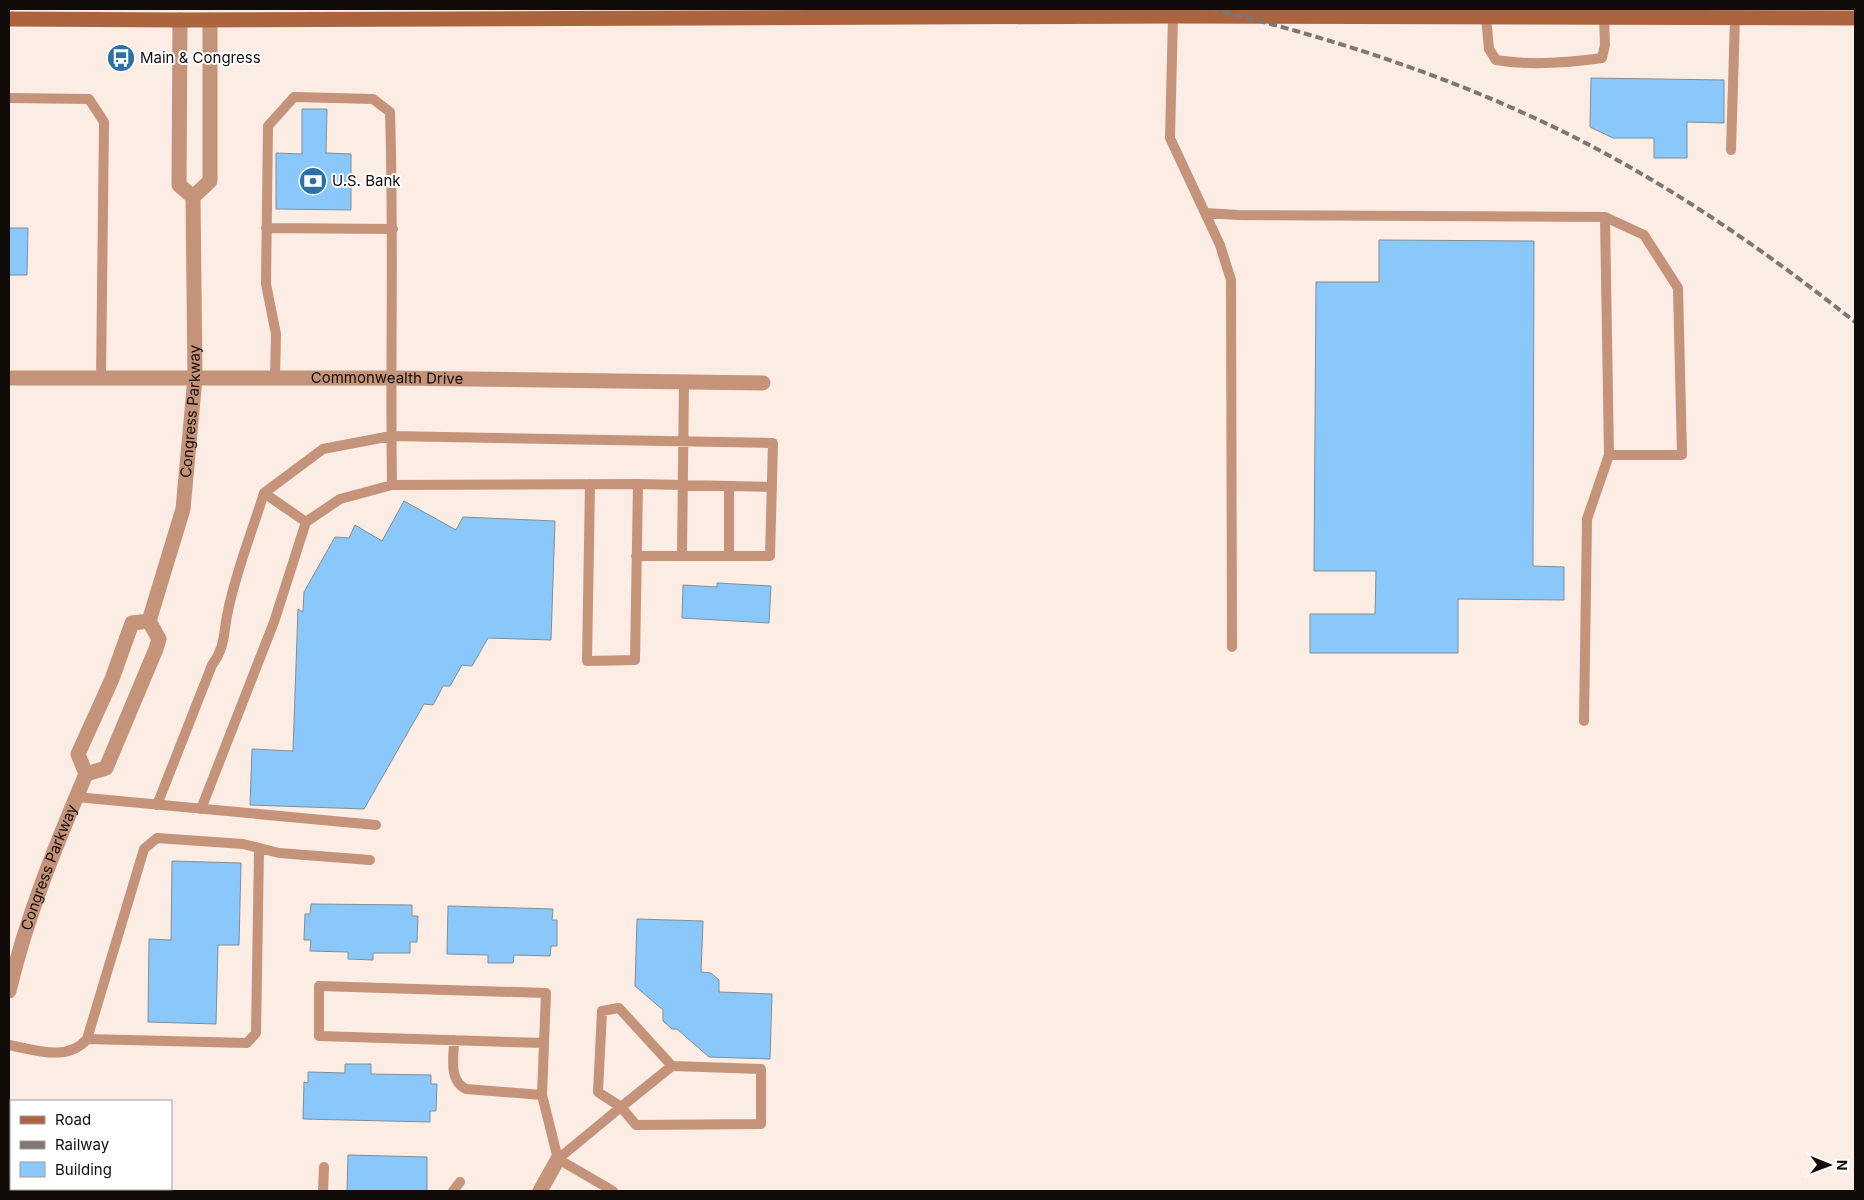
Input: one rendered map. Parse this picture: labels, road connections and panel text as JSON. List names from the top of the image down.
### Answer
{
  "streets": {
    "street": ["Commonwealth Drive", "Congress Parkway"]
  },
  "crossings": [
    ["Commonwealth Drive", "Congress Parkway"]
  ],
  "places": {
    "bus stop": ["Main & Congress"],
    "bank": ["U.S. Bank"]
  },
  "legend": ["Road", "Railway", "Building"],
  "north": "right"
}
